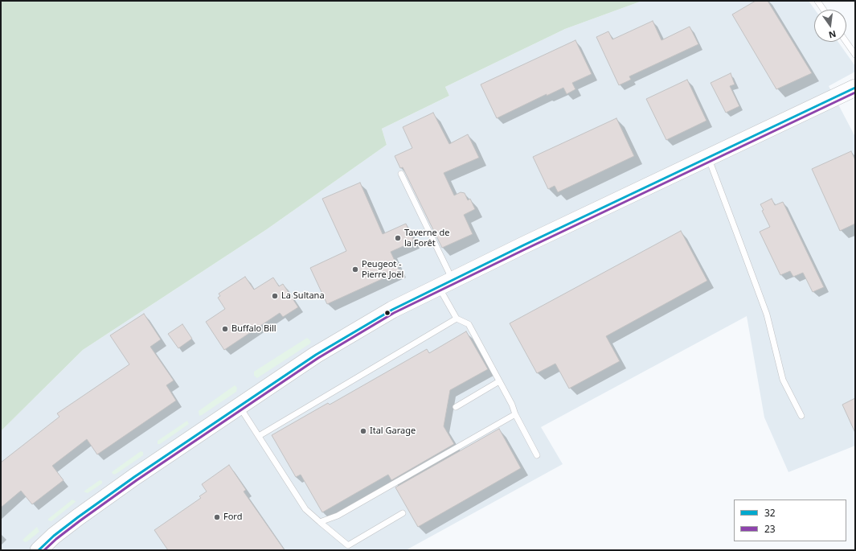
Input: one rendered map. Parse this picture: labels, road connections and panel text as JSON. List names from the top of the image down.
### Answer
{
  "places": [
    "Taverne de la Forêt",
    "Peugeot - Pierre Joël",
    "La Sultana",
    "Buffalo Bill",
    "Ital Garage",
    "Ford"
  ],
  "lines": ["transit line 32", "transit line 23"],
  "legend": ["32", "23"],
  "north": "bottom"
}
